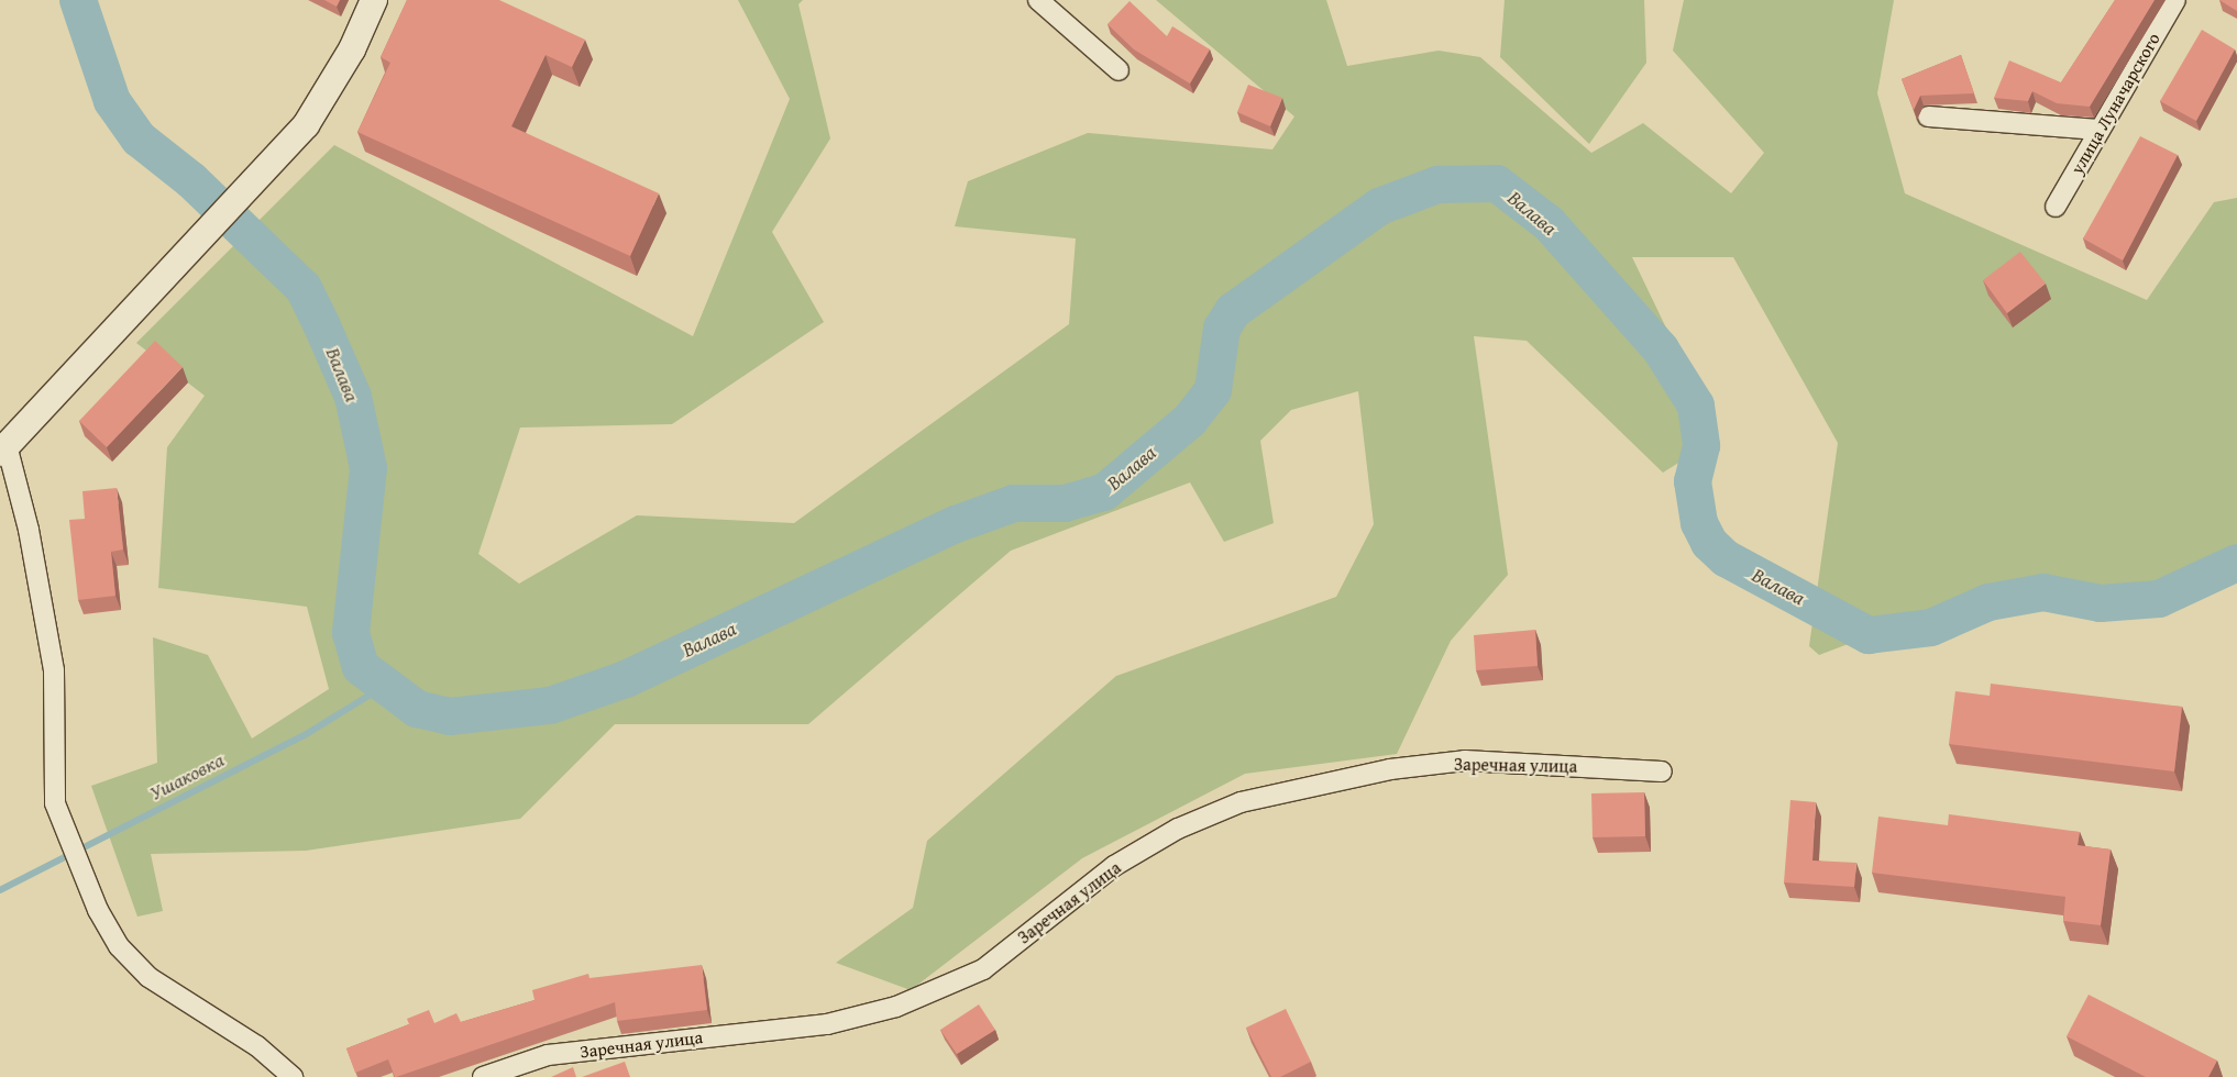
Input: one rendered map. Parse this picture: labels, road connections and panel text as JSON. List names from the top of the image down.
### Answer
{
  "streets": {
    "street": ["улица Луначарского", "Заречная улица"]
  },
  "water": ["Валава", "Ушаковка"]
}
